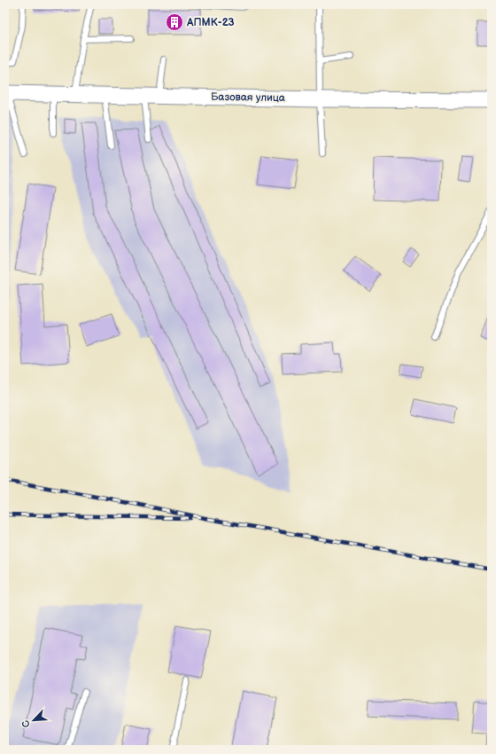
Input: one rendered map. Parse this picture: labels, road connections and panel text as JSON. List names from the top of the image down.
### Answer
{
  "streets": {
    "main road": ["Базовая улица"]
  },
  "places": {
    "building": ["АПМК-23"]
  },
  "north": "bottom left"
}
